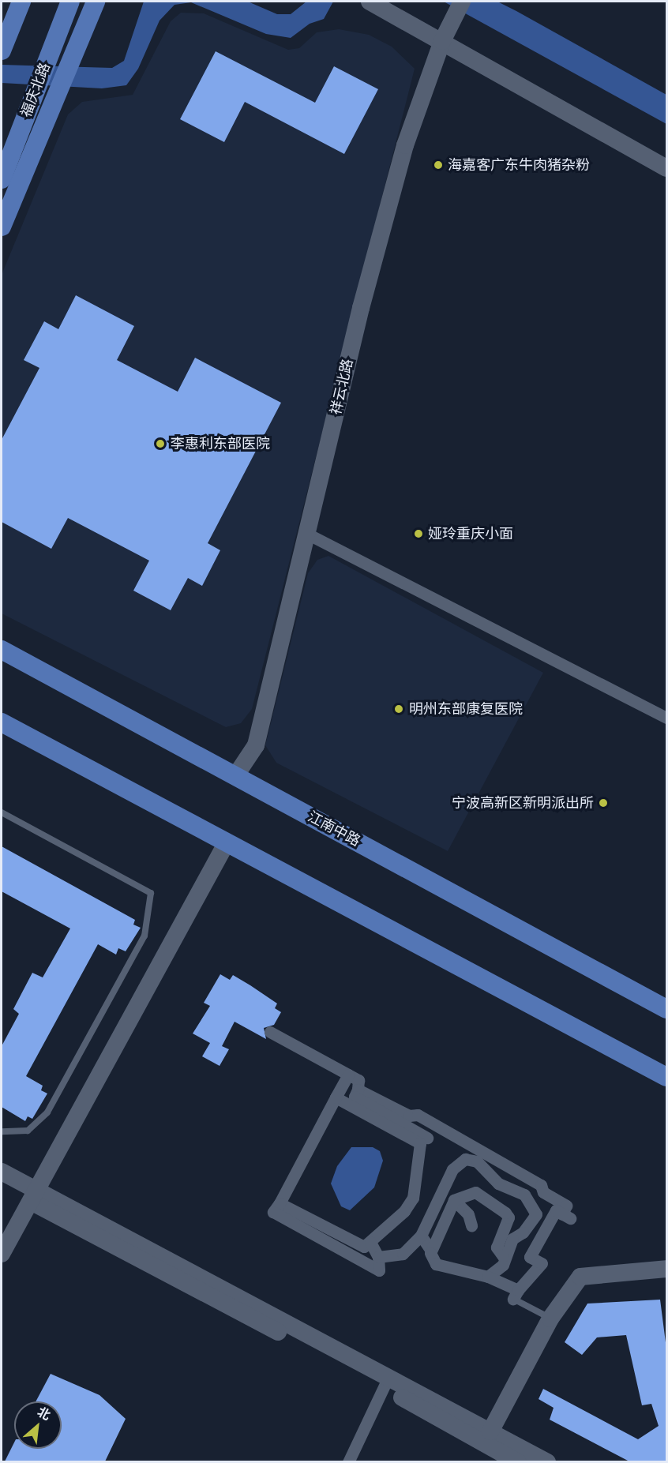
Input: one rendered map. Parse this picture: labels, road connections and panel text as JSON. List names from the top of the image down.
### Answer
{
  "streets": {
    "main road": ["福庆北路", "江南中路"],
    "street": ["祥云北路"]
  },
  "crossings": [
    ["祥云北路", "江南中路"]
  ],
  "places": [
    "海嘉客广东牛肉猪杂粉",
    "李惠利东部医院",
    "娅玲重庆小面",
    "明州东部康复医院",
    "宁波高新区新明派出所"
  ],
  "north": "top right"
}
